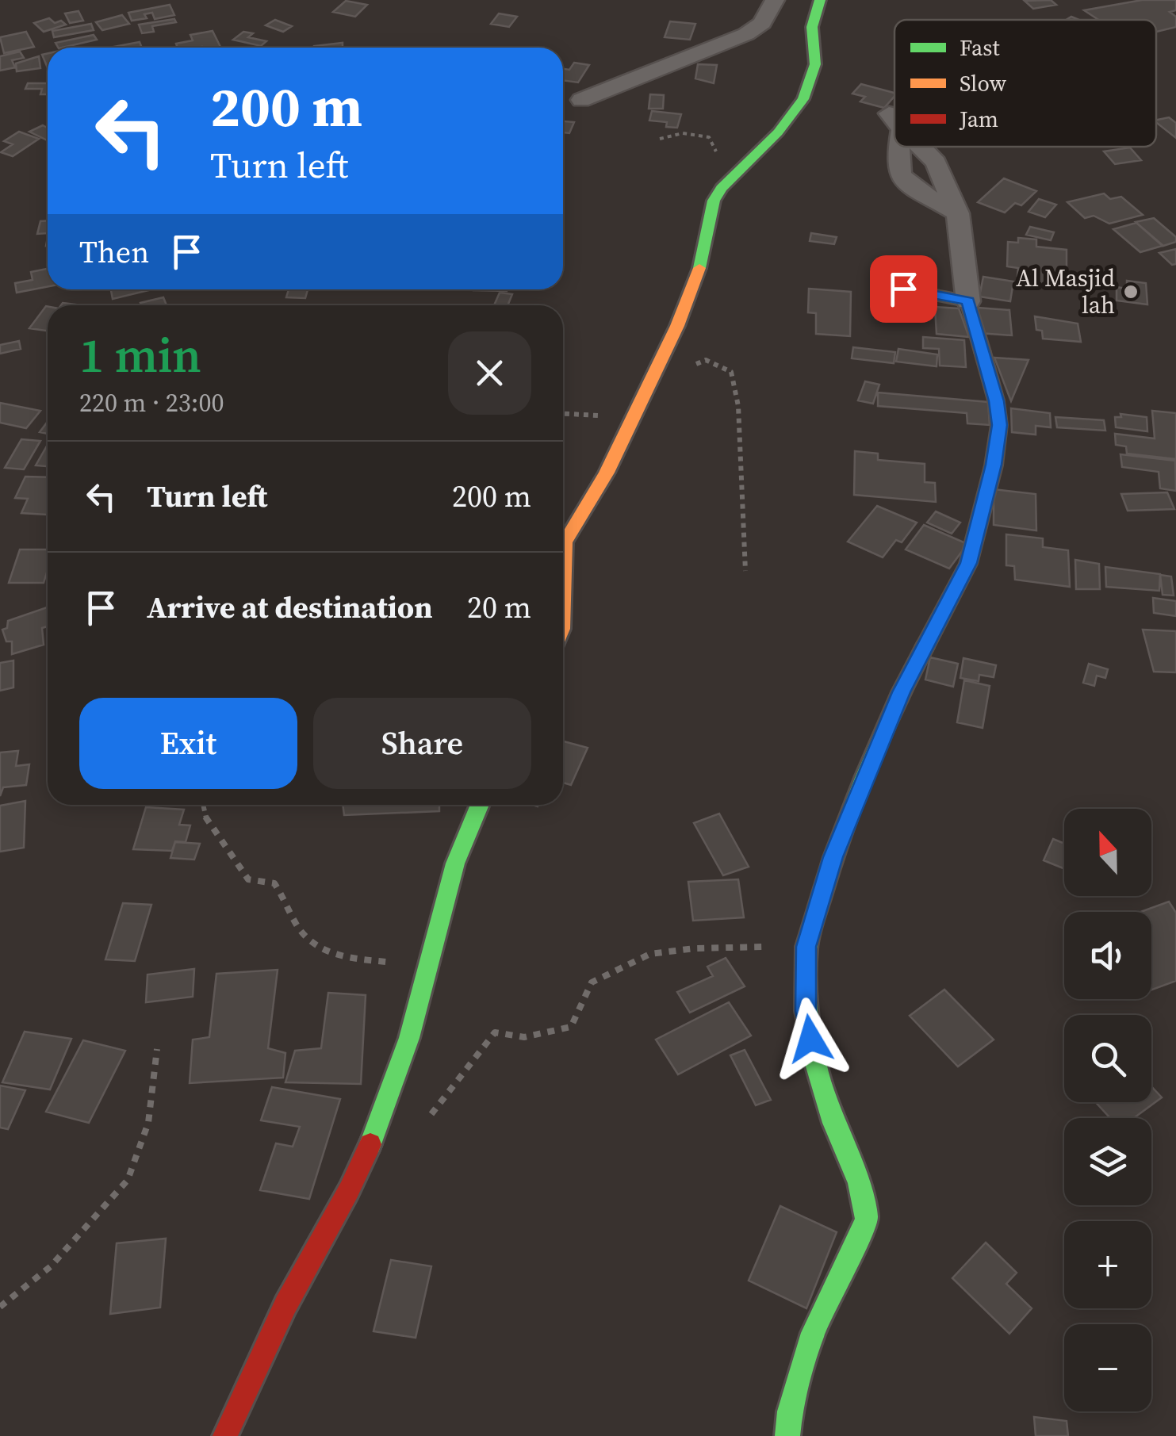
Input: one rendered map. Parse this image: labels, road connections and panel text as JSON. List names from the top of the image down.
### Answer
{
  "places": ["Al Masjid lah"],
  "legend": ["Fast", "Slow", "Jam"],
  "north": "top",
  "page": {
    "turn": ["200 m", "Turn left"],
    "then": "Then",
    "heading": ["1 min", "220 m · 23:00"],
    "list": [
      {
        "name": "Turn left",
        "value": "200 m"
      },
      {
        "name": "Arrive at destination",
        "value": "20 m"
      }
    ],
    "buttons": ["Exit", "Share"],
    "map_buttons": ["+", "−"]
  }
}
